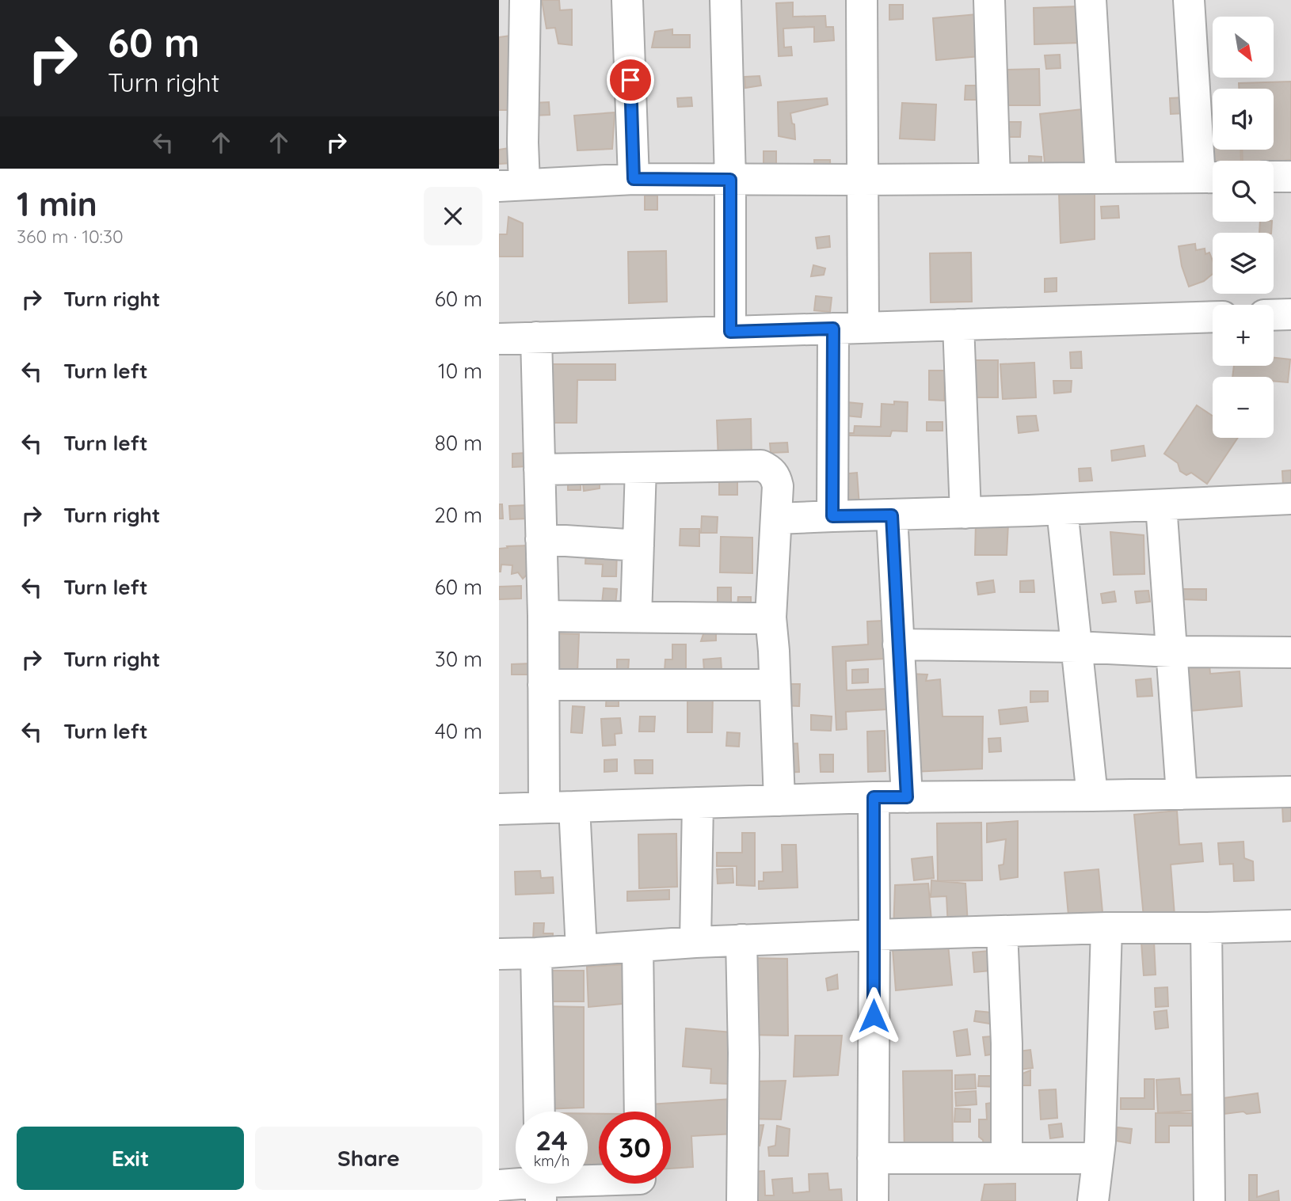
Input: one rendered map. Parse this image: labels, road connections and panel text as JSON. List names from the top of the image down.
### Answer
{
  "north": "bottom right",
  "page": {
    "turn": ["60 m", "Turn right"],
    "map_buttons": ["+", "−"],
    "heading": ["1 min", "360 m · 10:30"],
    "list": [
      {
        "name": "Turn right",
        "value": "60 m"
      },
      {
        "name": "Turn left",
        "value": "10 m"
      },
      {
        "name": "Turn left",
        "value": "80 m"
      },
      {
        "name": "Turn right",
        "value": "20 m"
      },
      {
        "name": "Turn left",
        "value": "60 m"
      },
      {
        "name": "Turn right",
        "value": "30 m"
      },
      {
        "name": "Turn left",
        "value": "40 m"
      }
    ],
    "speed": "24 km/h",
    "limit": "30",
    "buttons": ["Exit", "Share"]
  }
}
